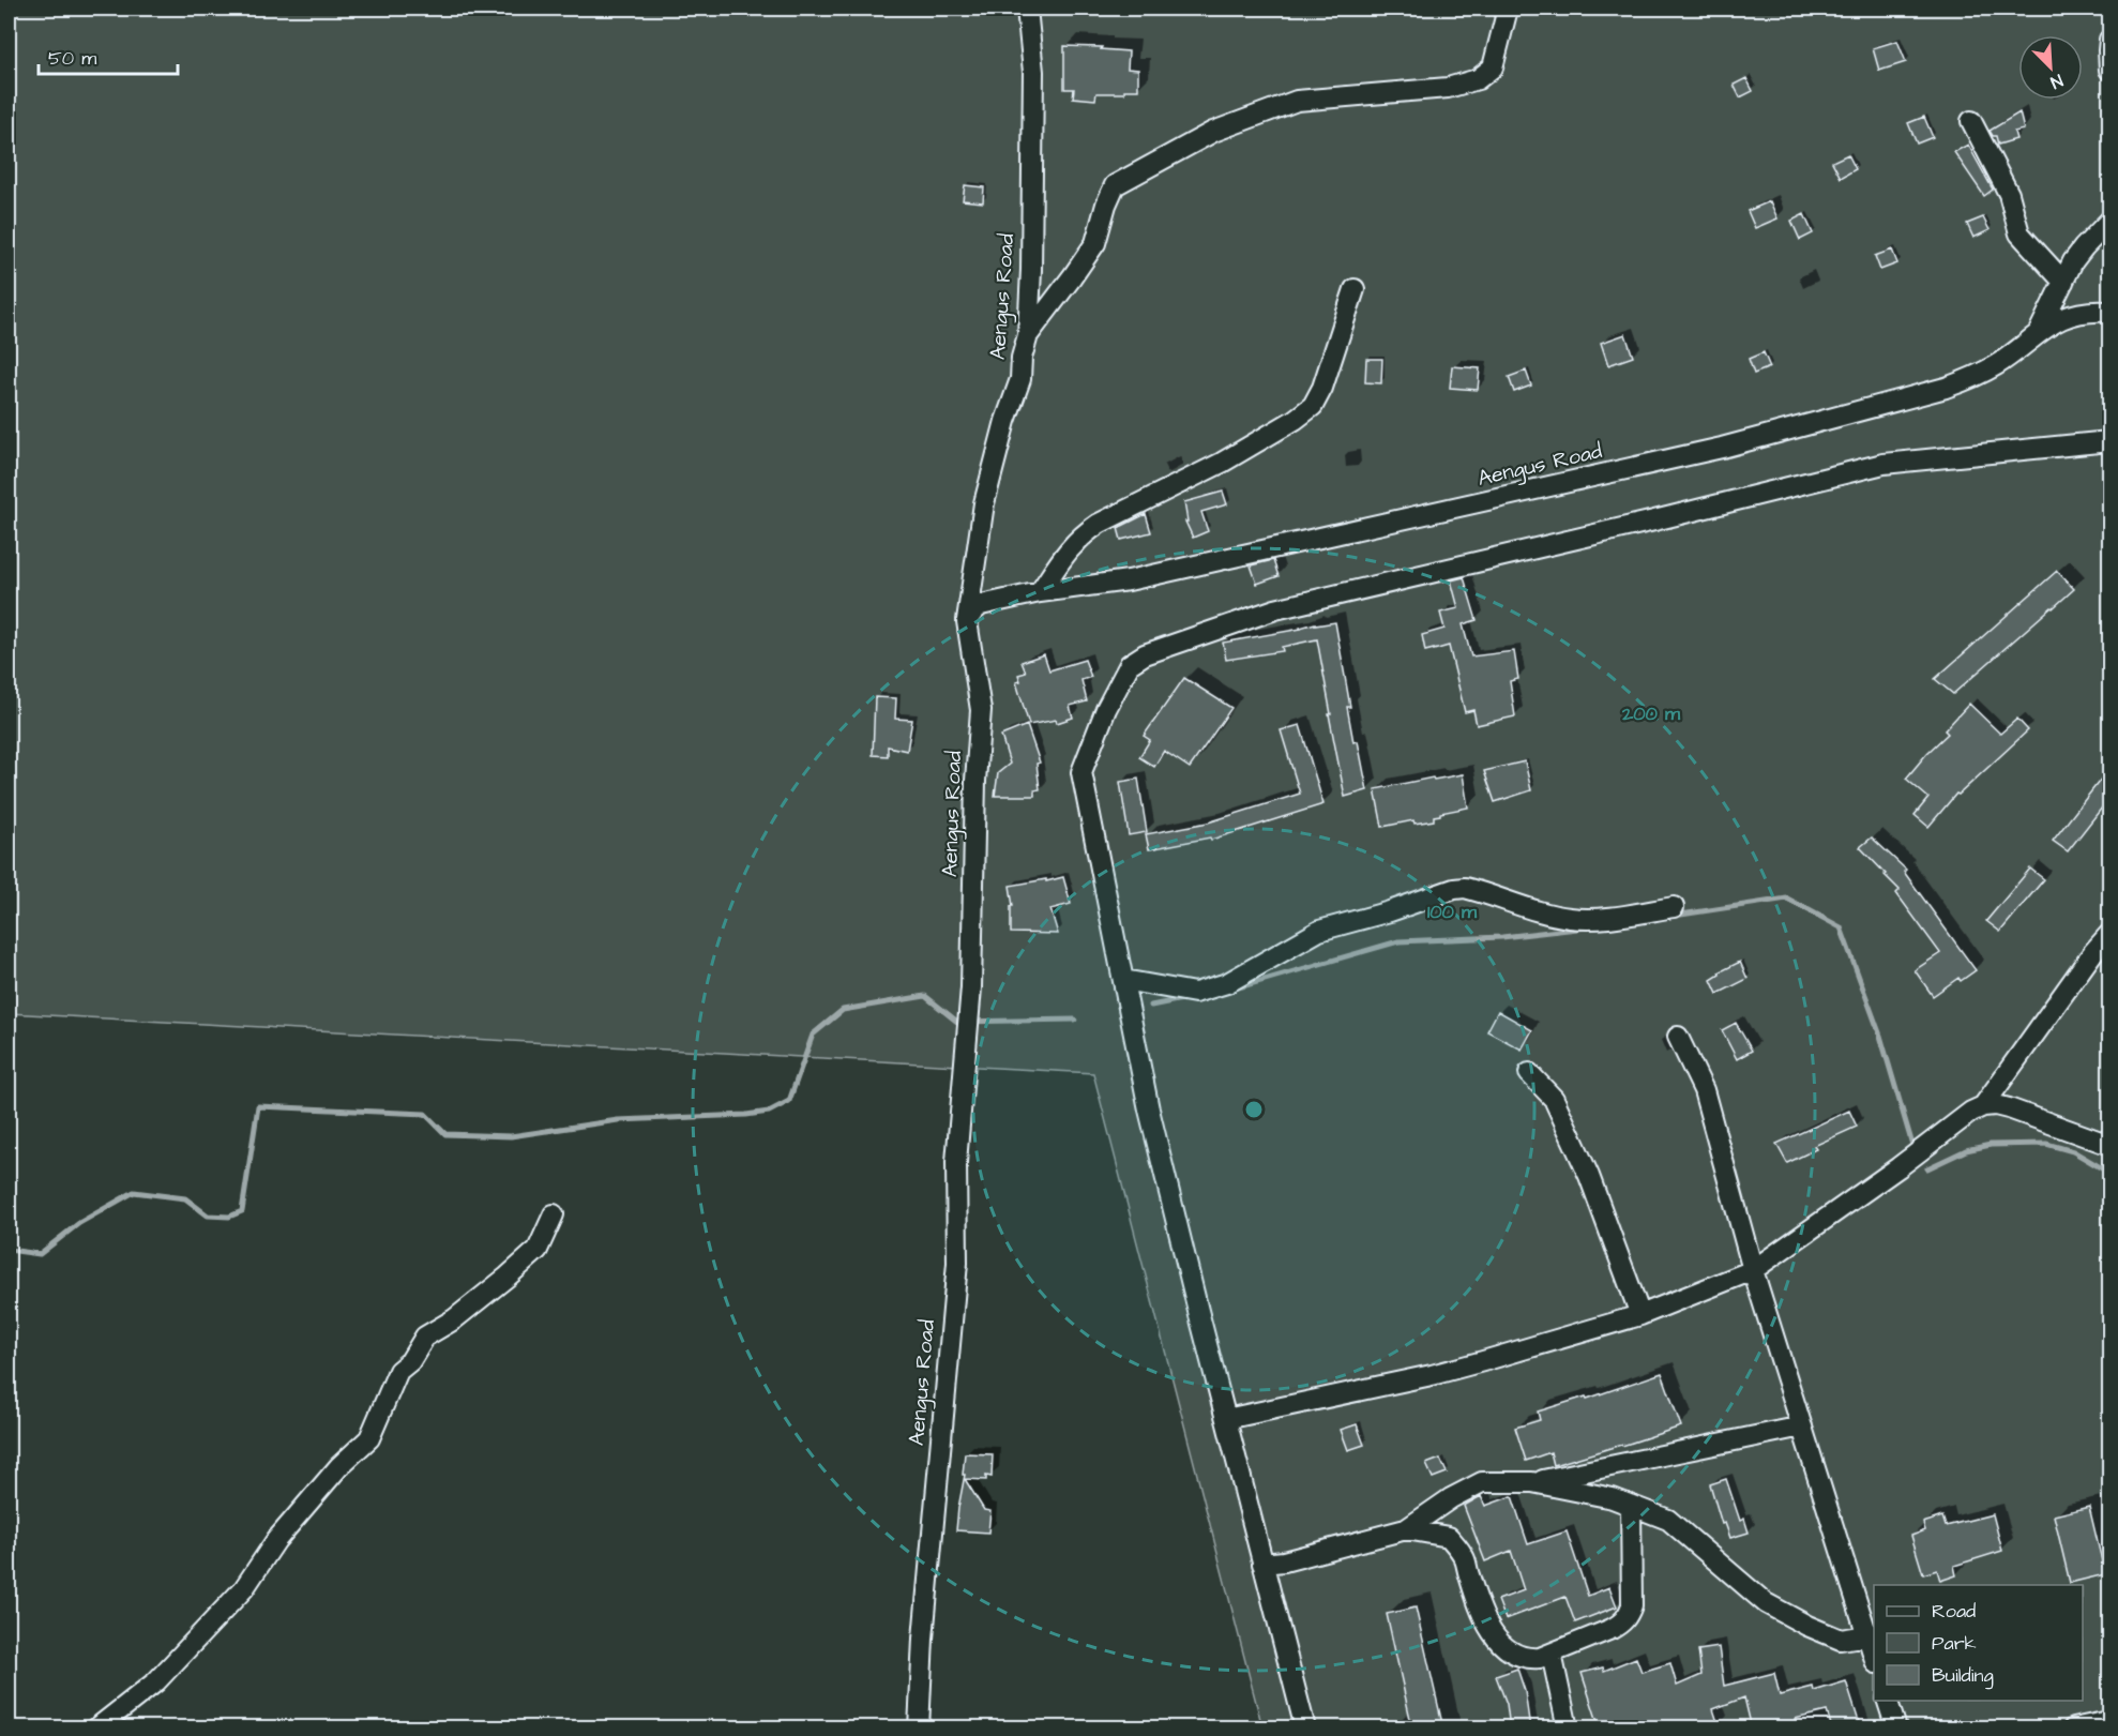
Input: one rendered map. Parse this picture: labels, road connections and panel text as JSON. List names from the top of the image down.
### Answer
{
  "streets": {
    "street": ["Aengus Road"]
  },
  "legend": ["Road", "Park", "Building"],
  "scale_bar": "50 m",
  "north": "bottom right",
  "rings": ["200 m", "100 m"]
}
